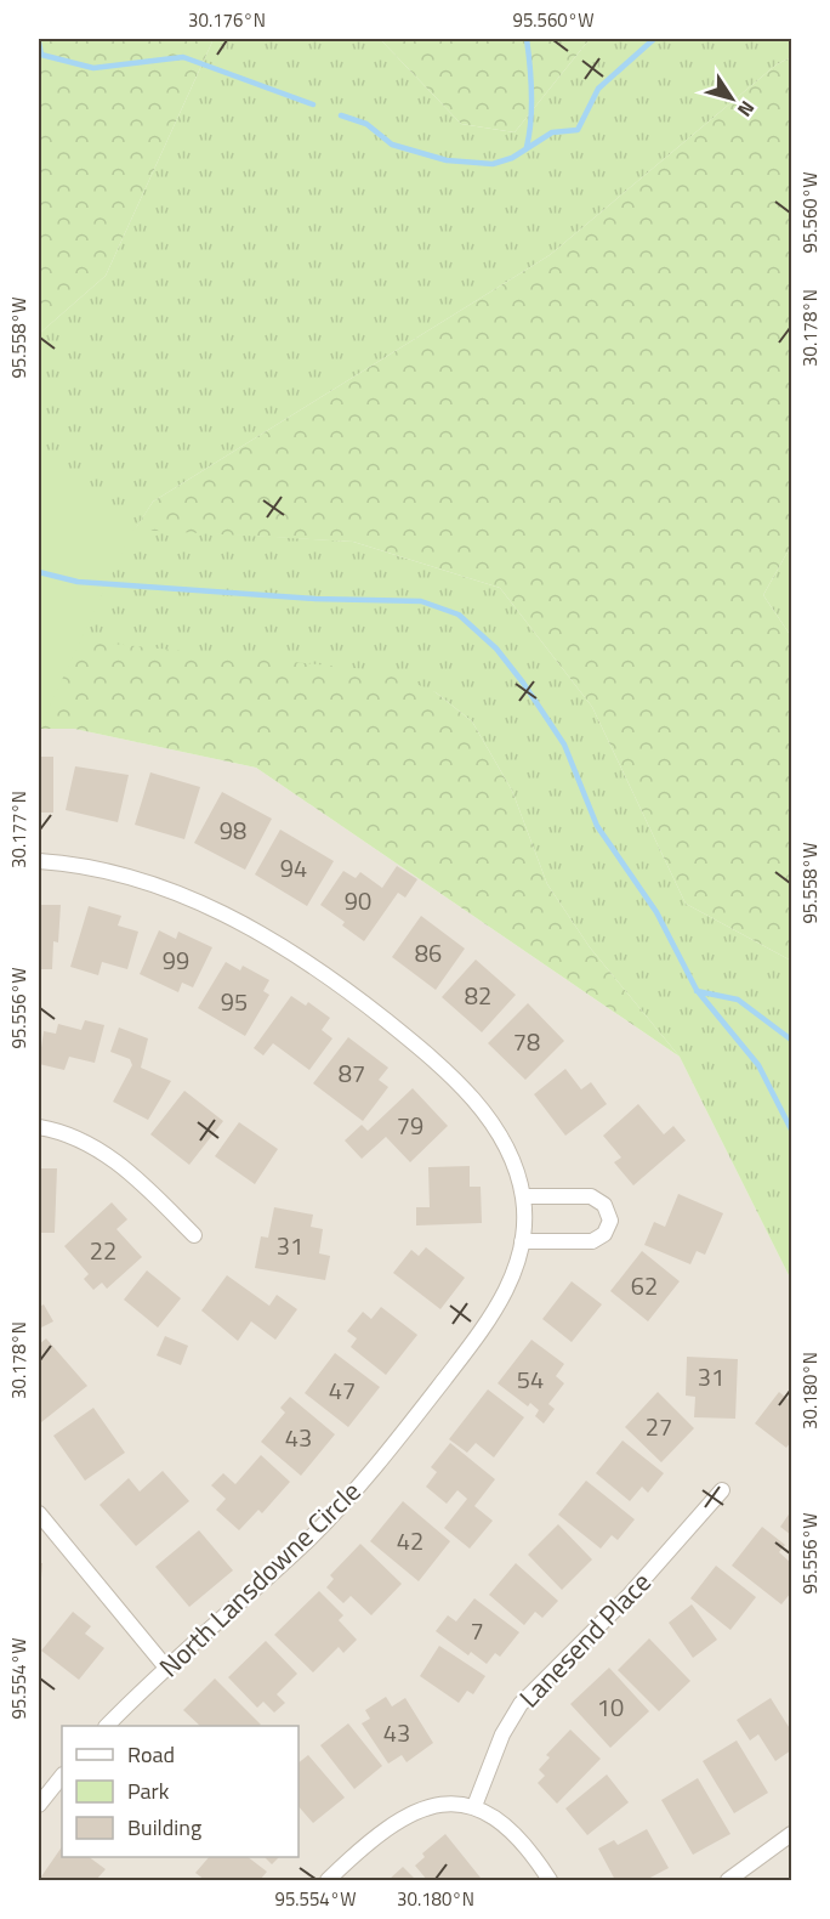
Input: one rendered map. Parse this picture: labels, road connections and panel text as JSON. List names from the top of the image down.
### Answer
{
  "streets": {
    "street": ["North Lansdowne Circle", "Lanesend Place"]
  },
  "house_numbers": [
    "98",
    "94",
    "90",
    "86",
    "99",
    "82",
    "95",
    "78",
    "87",
    "79",
    "31",
    "22",
    "62",
    "31",
    "54",
    "47",
    "27",
    "43",
    "42",
    "7",
    "10",
    "43"
  ],
  "legend": ["Road", "Park", "Building"],
  "north": "bottom right",
  "coordinates": [
    "30.176°N",
    "95.560°W",
    "30.178°N",
    "95.558°W",
    "30.177°N",
    "95.556°W",
    "30.180°N",
    "95.554°W"
  ]
}
